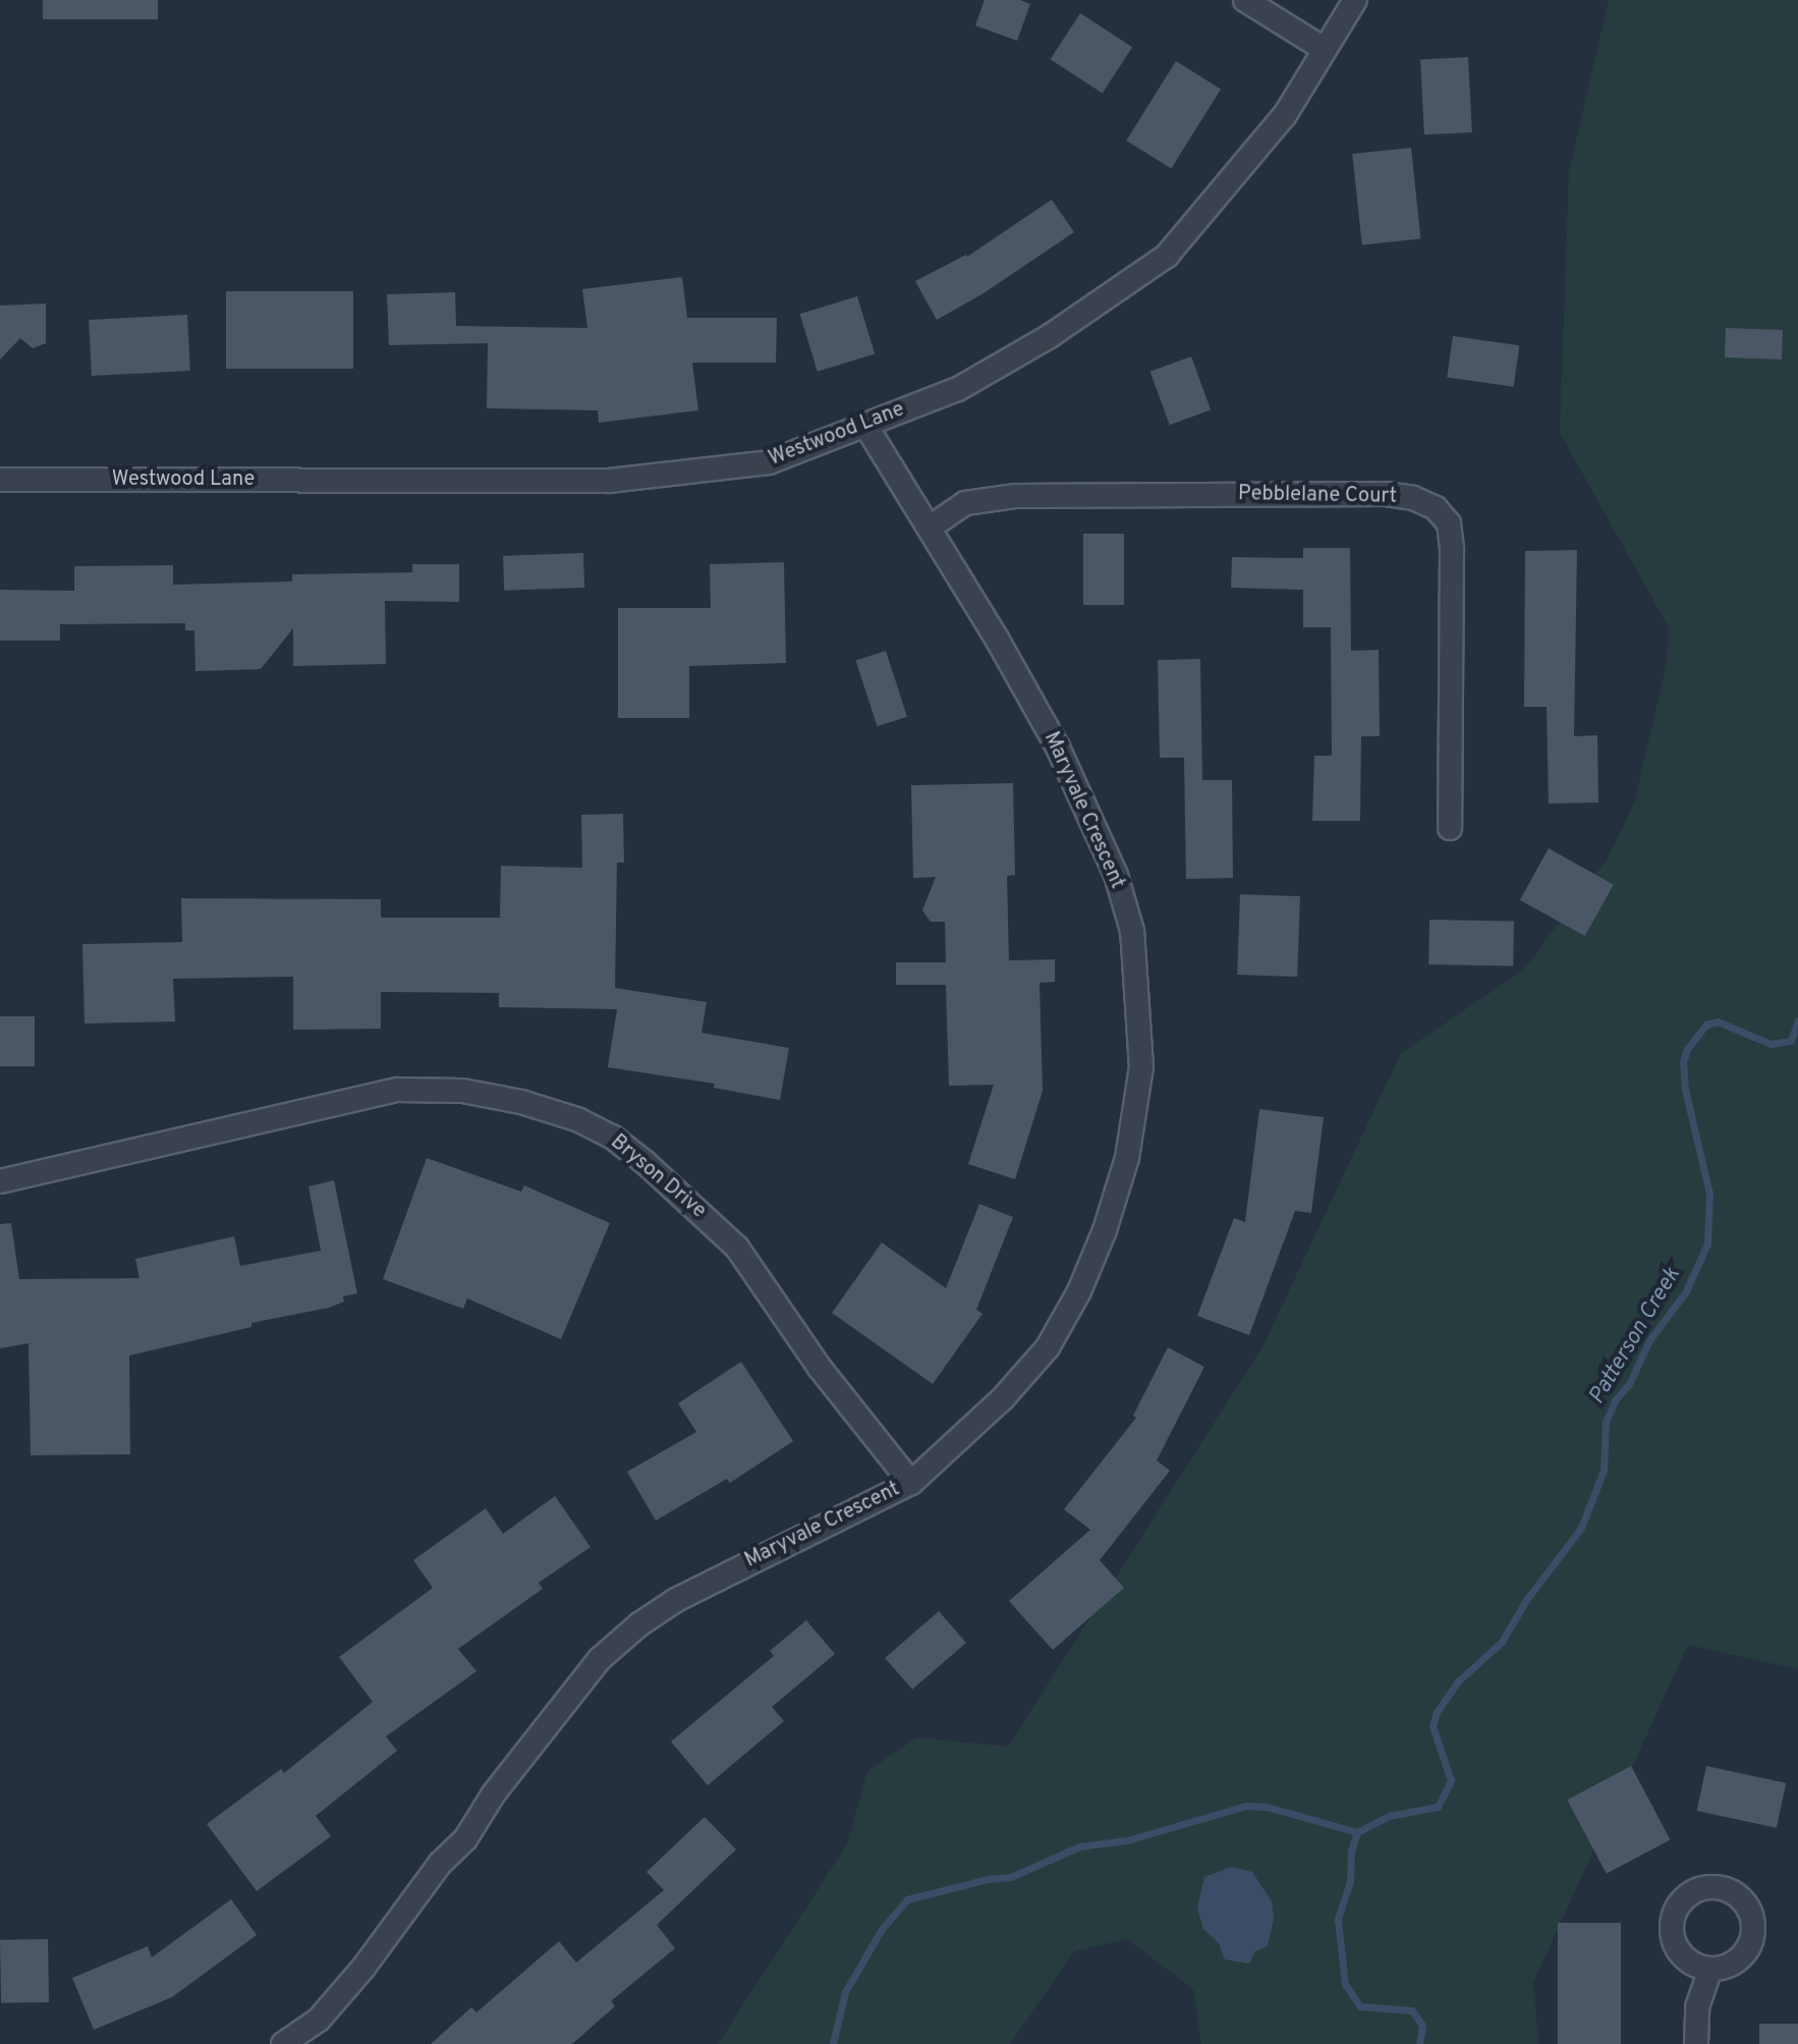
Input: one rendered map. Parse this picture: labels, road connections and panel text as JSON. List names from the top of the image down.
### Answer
{
  "streets": {
    "street": [
      "Westwood Lane",
      "Pebblelane Court",
      "Maryvale Crescent",
      "Bryson Drive"
    ]
  },
  "crossings": [
    ["Westwood Lane", "Maryvale Crescent"],
    ["Pebblelane Court", "Maryvale Crescent"],
    ["Maryvale Crescent", "Bryson Drive"]
  ],
  "water": ["Patterson Creek"]
}
